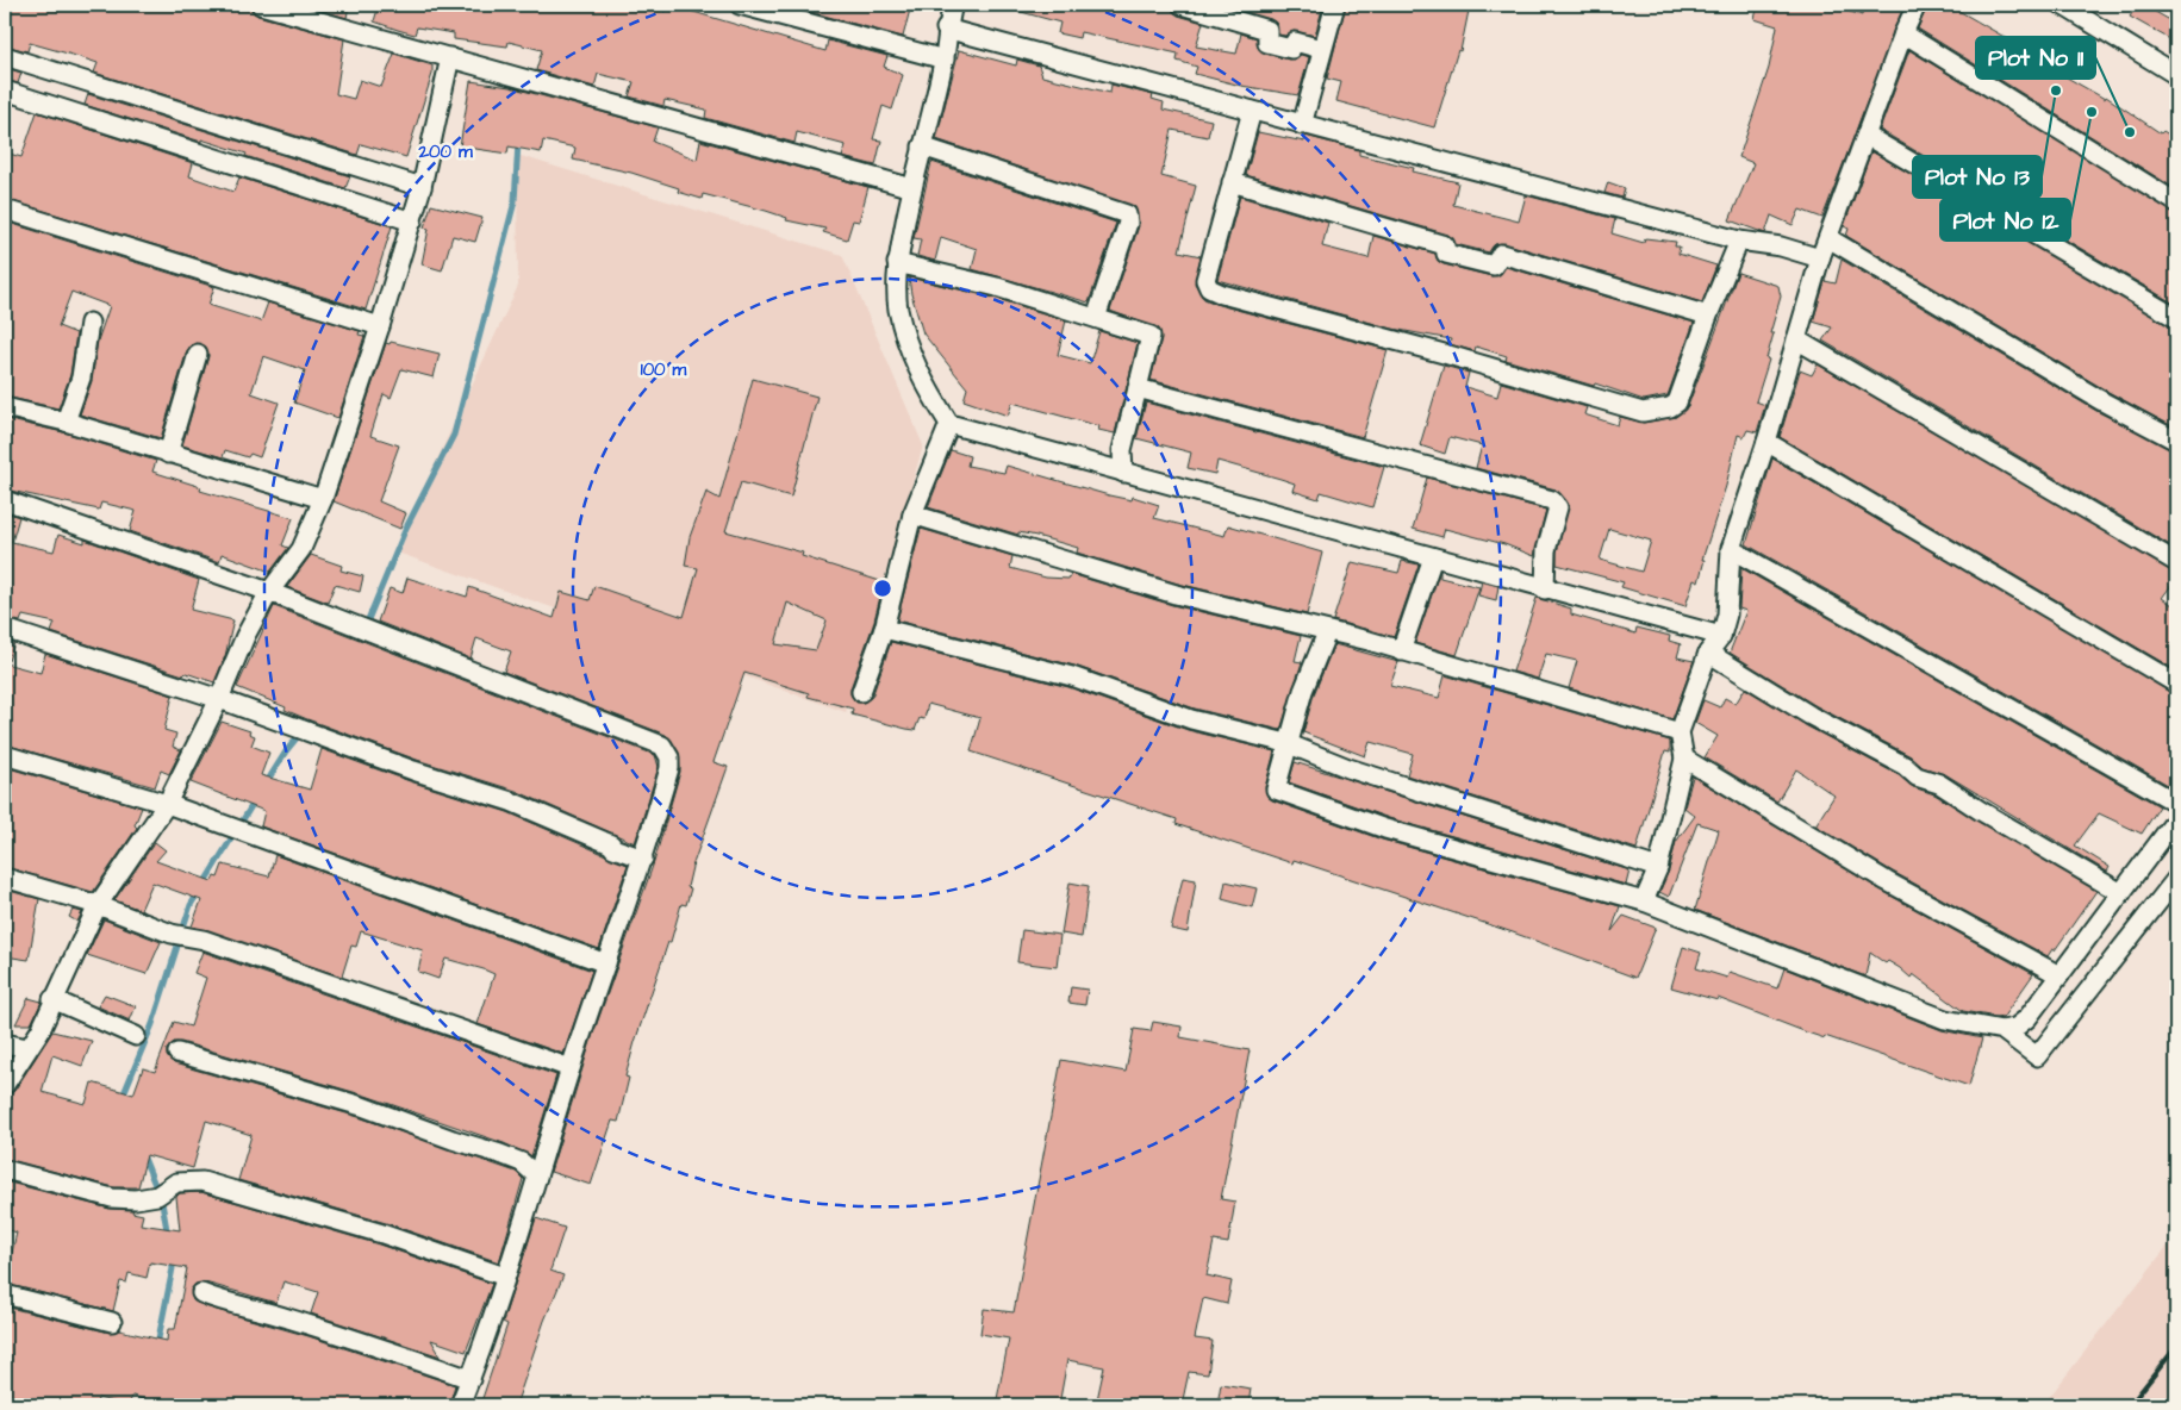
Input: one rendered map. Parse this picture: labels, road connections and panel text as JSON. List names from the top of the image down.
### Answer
{
  "places": ["Plot No 13", "Plot No 12", "Plot No 11"],
  "rings": ["200 m", "100 m"]
}
